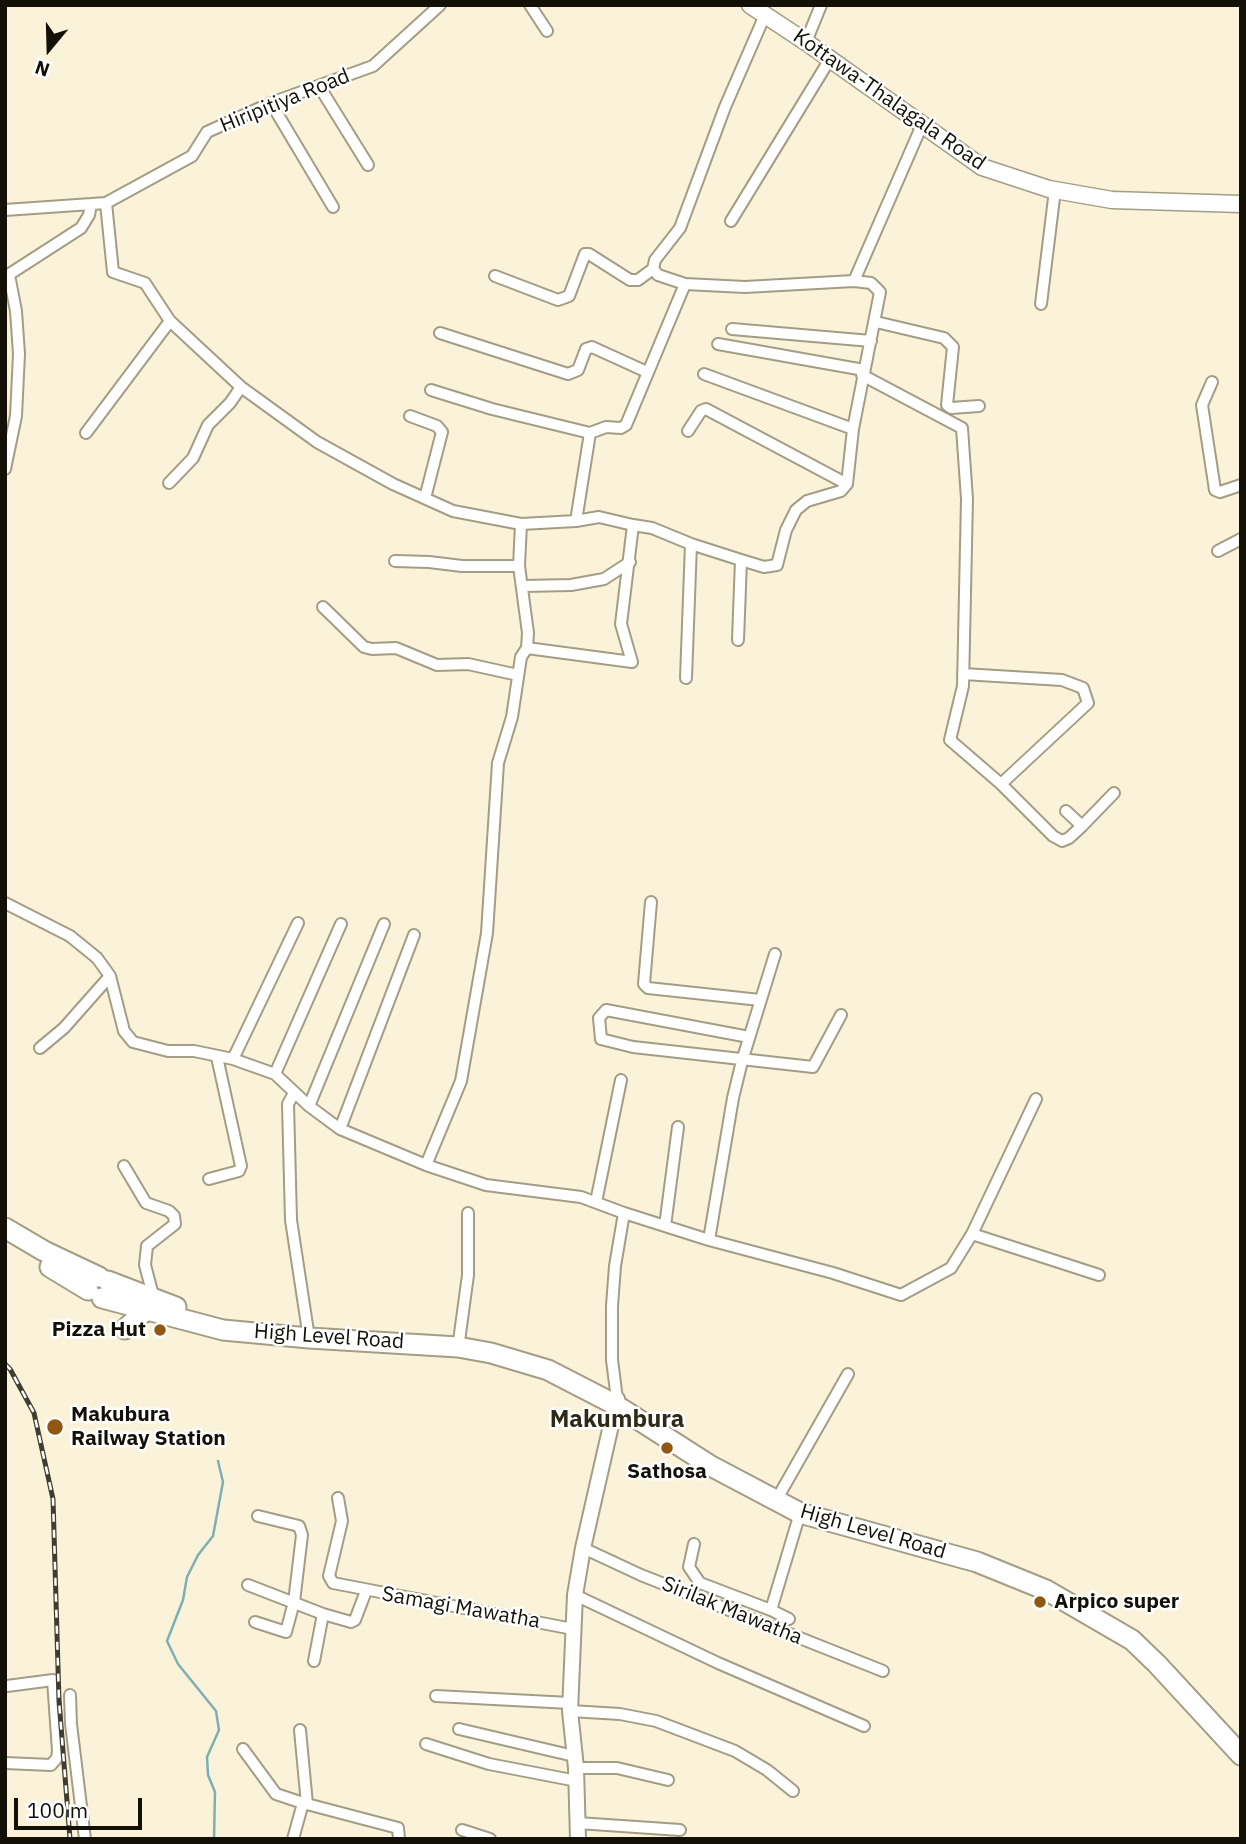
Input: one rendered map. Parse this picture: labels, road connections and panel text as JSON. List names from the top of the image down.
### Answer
{
  "streets": {
    "highway": ["High Level Road"],
    "main road": ["Kottawa-Thalagala Road"],
    "street": ["Hiripitiya Road", "Samagi Mawatha", "Sirilak Mawatha"]
  },
  "districts": ["Makumbura"],
  "places": [
    "Pizza Hut",
    "Makubura Railway Station",
    "Sathosa",
    "Arpico super"
  ],
  "scale_bar": "100 m",
  "north": "bottom"
}
